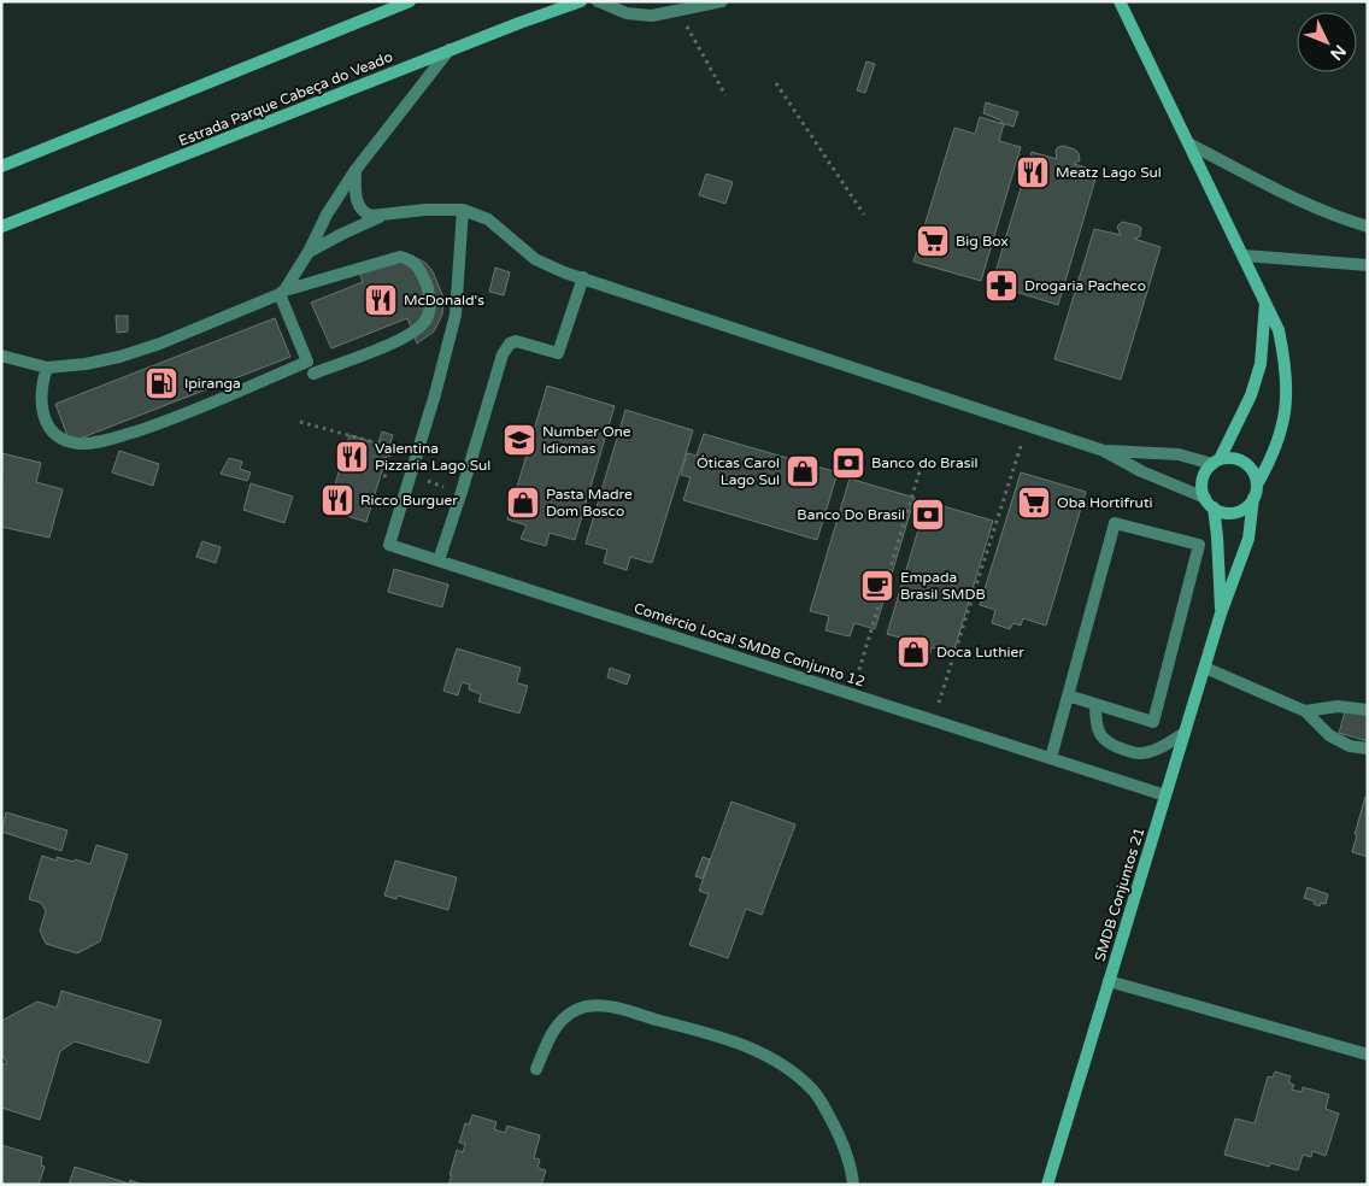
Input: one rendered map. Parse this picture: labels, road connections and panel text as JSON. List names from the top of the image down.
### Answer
{
  "streets": {
    "street": ["Estrada Parque Cabeça do Veado", "Comércio Local SMDB Conjunto 12", "SMDB Conjuntos 21"]
  },
  "crossings": [
    ["Comércio Local SMDB Conjunto 12", "SMDB Conjuntos 21"]
  ],
  "places": {
    "restaurant": [
      "Meatz Lago Sul",
      "McDonald's",
      "Valentina Pizzaria Lago Sul",
      "Ricco Burguer"
    ],
    "supermarket": ["Big Box", "Oba Hortifruti"],
    "pharmacy": ["Drogaria Pacheco"],
    "fuel station": ["Ipiranga"],
    "school or university": ["Number One Idiomas"],
    "bank": ["Banco do Brasil", "Banco Do Brasil"],
    "shop": ["Óticas Carol Lago Sul", "Pasta Madre Dom Bosco", "Doca Luthier"],
    "cafe": ["Empada Brasil SMDB"]
  },
  "north": "bottom right"
}
